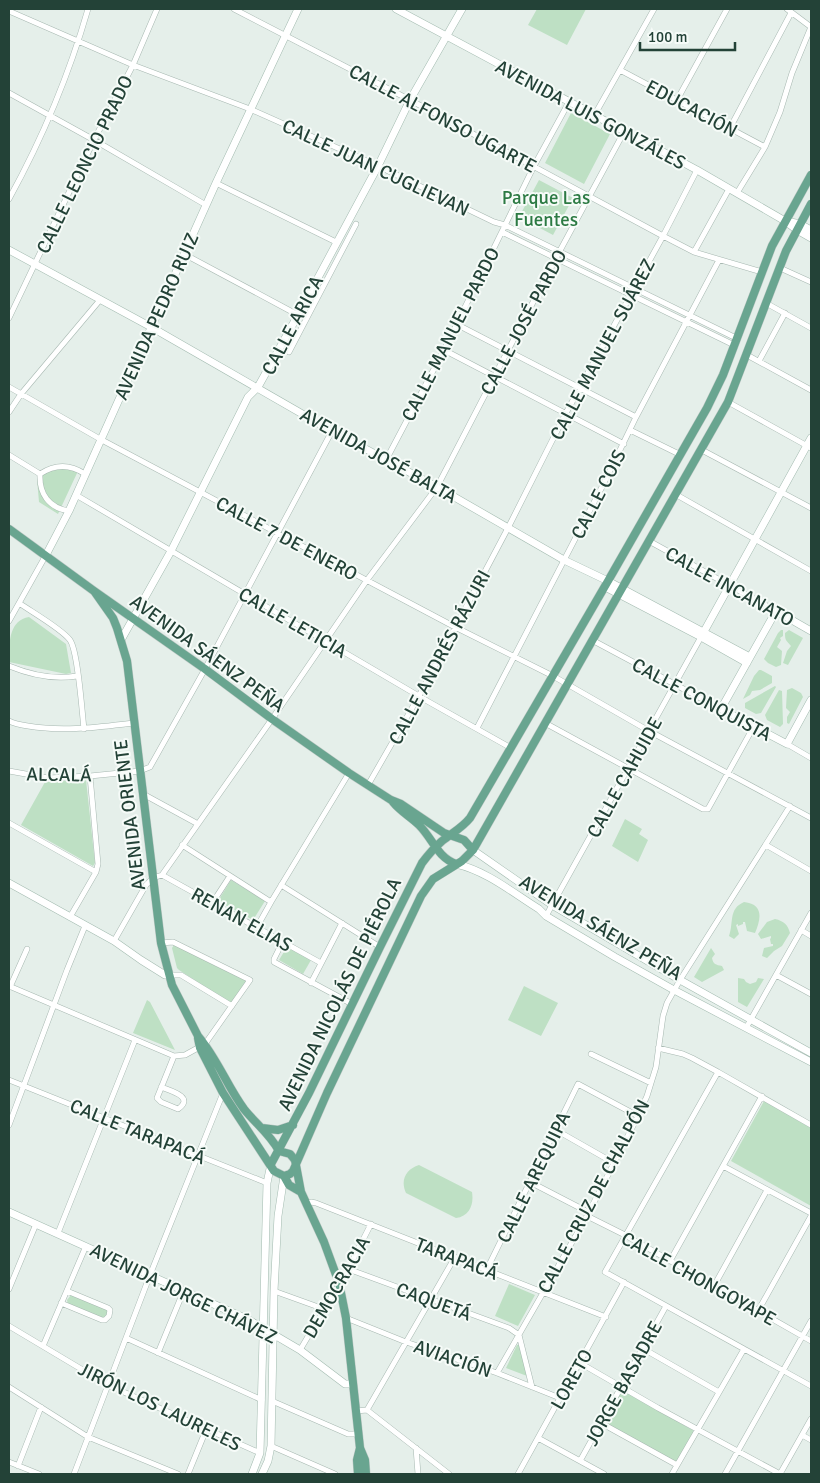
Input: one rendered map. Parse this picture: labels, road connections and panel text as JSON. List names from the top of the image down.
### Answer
{
  "streets": {
    "main road": ["AVENIDA SÁENZ PEÑA", "AVENIDA ORIENTE", "AVENIDA NICOLÁS DE PIÉROLA"],
    "street": [
      "EDUCACIÓN",
      "AVENIDA LUIS GONZÁLES",
      "CALLE ALFONSO UGARTE",
      "CALLE LEONCIO PRADO",
      "CALLE JUAN CUGLIEVAN",
      "AVENIDA PEDRO RUIZ",
      "CALLE JOSÉ PARDO",
      "CALLE ARICA",
      "CALLE MANUEL PARDO",
      "CALLE MANUEL SUÁREZ",
      "AVENIDA JOSÉ BALTA",
      "CALLE COIS",
      "CALLE 7 DE ENERO",
      "CALLE INCANATO",
      "CALLE LETICIA",
      "CALLE ANDRÉS RÁZURI",
      "CALLE CONQUISTA",
      "ALCALÁ",
      "CALLE CAHUIDE",
      "RENAN ELIAS",
      "CALLE TARAPACÁ",
      "CALLE AREQUIPA",
      "CALLE CRUZ DE CHALPÓN",
      "TARAPACÁ",
      "CALLE CHONGOYAPE",
      "DEMOCRACIA",
      "AVENIDA JORGE CHÁVEZ",
      "CAQUETÁ",
      "AVIACIÓN",
      "LORETO",
      "JORGE BASADRE",
      "JIRÓN LOS LAURELES"
    ]
  },
  "crossings": [
    ["AVENIDA LUIS GONZÁLES", "CALLE JOSÉ PARDO"],
    ["AVENIDA LUIS GONZÁLES", "CALLE ARICA"],
    ["AVENIDA LUIS GONZÁLES", "CALLE MANUEL PARDO"],
    ["AVENIDA LUIS GONZÁLES", "CALLE MANUEL SUÁREZ"],
    ["AVENIDA LUIS GONZÁLES", "AVENIDA NICOLÁS DE PIÉROLA"],
    ["CALLE ALFONSO UGARTE", "AVENIDA PEDRO RUIZ"],
    ["CALLE ALFONSO UGARTE", "CALLE JOSÉ PARDO"],
    ["CALLE ALFONSO UGARTE", "CALLE ARICA"],
    ["CALLE ALFONSO UGARTE", "CALLE MANUEL PARDO"],
    ["CALLE ALFONSO UGARTE", "CALLE MANUEL SUÁREZ"],
    ["CALLE ALFONSO UGARTE", "CALLE COIS"],
    ["CALLE ALFONSO UGARTE", "AVENIDA NICOLÁS DE PIÉROLA"],
    ["CALLE LEONCIO PRADO", "CALLE JUAN CUGLIEVAN"],
    ["CALLE LEONCIO PRADO", "AVENIDA JOSÉ BALTA"],
    ["CALLE JUAN CUGLIEVAN", "AVENIDA PEDRO RUIZ"],
    ["CALLE JUAN CUGLIEVAN", "CALLE JOSÉ PARDO"],
    ["CALLE JUAN CUGLIEVAN", "CALLE ARICA"],
    ["CALLE JUAN CUGLIEVAN", "CALLE MANUEL PARDO"],
    ["CALLE JUAN CUGLIEVAN", "CALLE MANUEL SUÁREZ"],
    ["CALLE JUAN CUGLIEVAN", "CALLE COIS"],
    ["CALLE JUAN CUGLIEVAN", "AVENIDA NICOLÁS DE PIÉROLA"],
    ["AVENIDA PEDRO RUIZ", "AVENIDA JOSÉ BALTA"],
    ["AVENIDA PEDRO RUIZ", "CALLE 7 DE ENERO"],
    ["AVENIDA PEDRO RUIZ", "CALLE LETICIA"],
    ["AVENIDA PEDRO RUIZ", "AVENIDA SÁENZ PEÑA"],
    ["CALLE JOSÉ PARDO", "AVENIDA JOSÉ BALTA"],
    ["CALLE JOSÉ PARDO", "CALLE 7 DE ENERO"],
    ["CALLE JOSÉ PARDO", "CALLE LETICIA"],
    ["CALLE JOSÉ PARDO", "AVENIDA SÁENZ PEÑA"],
    ["CALLE JOSÉ PARDO", "RENAN ELIAS"],
    ["CALLE ARICA", "AVENIDA JOSÉ BALTA"],
    ["CALLE ARICA", "CALLE 7 DE ENERO"],
    ["CALLE ARICA", "CALLE LETICIA"],
    ["CALLE ARICA", "AVENIDA SÁENZ PEÑA"],
    ["CALLE ARICA", "AVENIDA ORIENTE"],
    ["CALLE MANUEL PARDO", "AVENIDA JOSÉ BALTA"],
    ["CALLE MANUEL SUÁREZ", "AVENIDA JOSÉ BALTA"],
    ["CALLE MANUEL SUÁREZ", "CALLE ANDRÉS RÁZURI"],
    ["AVENIDA JOSÉ BALTA", "CALLE COIS"],
    ["AVENIDA JOSÉ BALTA", "CALLE ANDRÉS RÁZURI"],
    ["AVENIDA JOSÉ BALTA", "CALLE CAHUIDE"],
    ["AVENIDA JOSÉ BALTA", "AVENIDA NICOLÁS DE PIÉROLA"],
    ["CALLE COIS", "CALLE 7 DE ENERO"],
    ["CALLE COIS", "CALLE LETICIA"],
    ["CALLE 7 DE ENERO", "CALLE ANDRÉS RÁZURI"],
    ["CALLE 7 DE ENERO", "CALLE CAHUIDE"],
    ["CALLE 7 DE ENERO", "AVENIDA NICOLÁS DE PIÉROLA"],
    ["CALLE 7 DE ENERO", "CALLE CRUZ DE CHALPÓN"],
    ["CALLE INCANATO", "AVENIDA NICOLÁS DE PIÉROLA"],
    ["CALLE LETICIA", "CALLE ANDRÉS RÁZURI"],
    ["CALLE LETICIA", "AVENIDA NICOLÁS DE PIÉROLA"],
    ["AVENIDA SÁENZ PEÑA", "CALLE ANDRÉS RÁZURI"],
    ["AVENIDA SÁENZ PEÑA", "CALLE CAHUIDE"],
    ["AVENIDA SÁENZ PEÑA", "AVENIDA ORIENTE"],
    ["AVENIDA SÁENZ PEÑA", "AVENIDA NICOLÁS DE PIÉROLA"],
    ["AVENIDA SÁENZ PEÑA", "CALLE CRUZ DE CHALPÓN"],
    ["CALLE CONQUISTA", "CALLE CAHUIDE"],
    ["CALLE CONQUISTA", "AVENIDA NICOLÁS DE PIÉROLA"],
    ["ALCALÁ", "AVENIDA ORIENTE"],
    ["AVENIDA ORIENTE", "AVENIDA NICOLÁS DE PIÉROLA"],
    ["RENAN ELIAS", "AVENIDA NICOLÁS DE PIÉROLA"],
    ["AVENIDA NICOLÁS DE PIÉROLA", "CALLE TARAPACÁ"],
    ["AVENIDA NICOLÁS DE PIÉROLA", "AVENIDA JORGE CHÁVEZ"],
    ["AVENIDA NICOLÁS DE PIÉROLA", "JIRÓN LOS LAURELES"],
    ["CALLE AREQUIPA", "CALLE CRUZ DE CHALPÓN"],
    ["CALLE AREQUIPA", "TARAPACÁ"],
    ["CALLE AREQUIPA", "CALLE CHONGOYAPE"],
    ["CALLE CRUZ DE CHALPÓN", "TARAPACÁ"],
    ["CALLE CRUZ DE CHALPÓN", "CALLE CHONGOYAPE"],
    ["CALLE CRUZ DE CHALPÓN", "CAQUETÁ"],
    ["CALLE CRUZ DE CHALPÓN", "AVIACIÓN"],
    ["CALLE CRUZ DE CHALPÓN", "LORETO"],
    ["TARAPACÁ", "DEMOCRACIA"],
    ["TARAPACÁ", "LORETO"],
    ["DEMOCRACIA", "AVENIDA JORGE CHÁVEZ"],
    ["DEMOCRACIA", "CAQUETÁ"],
    ["CAQUETÁ", "LORETO"],
    ["AVIACIÓN", "LORETO"]
  ],
  "parks": ["Parque Las Fuentes"],
  "scale_bar": "100 m"
}
